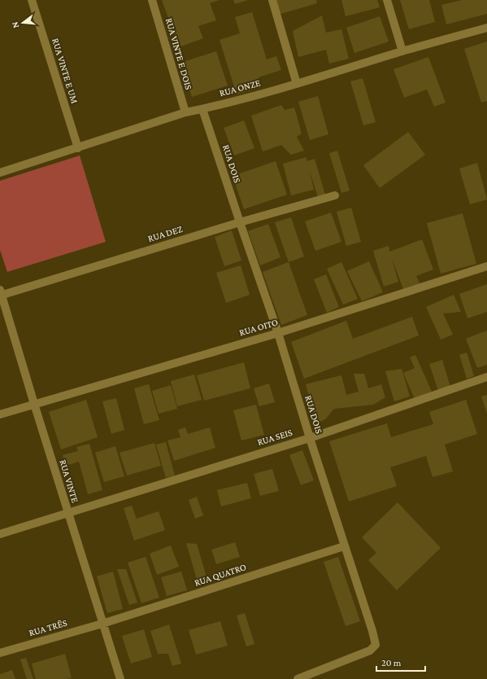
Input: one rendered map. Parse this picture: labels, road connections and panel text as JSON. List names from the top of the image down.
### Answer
{
  "streets": {
    "street": [
      "RUA VINTE E DOIS",
      "RUA VINTE E UM",
      "RUA ONZE",
      "RUA DOIS",
      "RUA DEZ",
      "RUA OITO",
      "RUA SEIS",
      "RUA VINTE",
      "RUA QUATRO",
      "RUA TRÊS"
    ]
  },
  "crossings": [
    ["RUA VINTE E DOIS", "RUA ONZE"],
    ["RUA VINTE E UM", "RUA ONZE"],
    ["RUA ONZE", "RUA DOIS"],
    ["RUA DOIS", "RUA DEZ"],
    ["RUA DOIS", "RUA OITO"],
    ["RUA DOIS", "RUA SEIS"],
    ["RUA DOIS", "RUA QUATRO"],
    ["RUA DEZ", "RUA VINTE"],
    ["RUA OITO", "RUA VINTE"],
    ["RUA SEIS", "RUA VINTE"],
    ["RUA VINTE", "RUA QUATRO"],
    ["RUA VINTE", "RUA TRÊS"],
    ["RUA QUATRO", "RUA TRÊS"]
  ],
  "scale_bar": "20 m",
  "north": "left"
}
